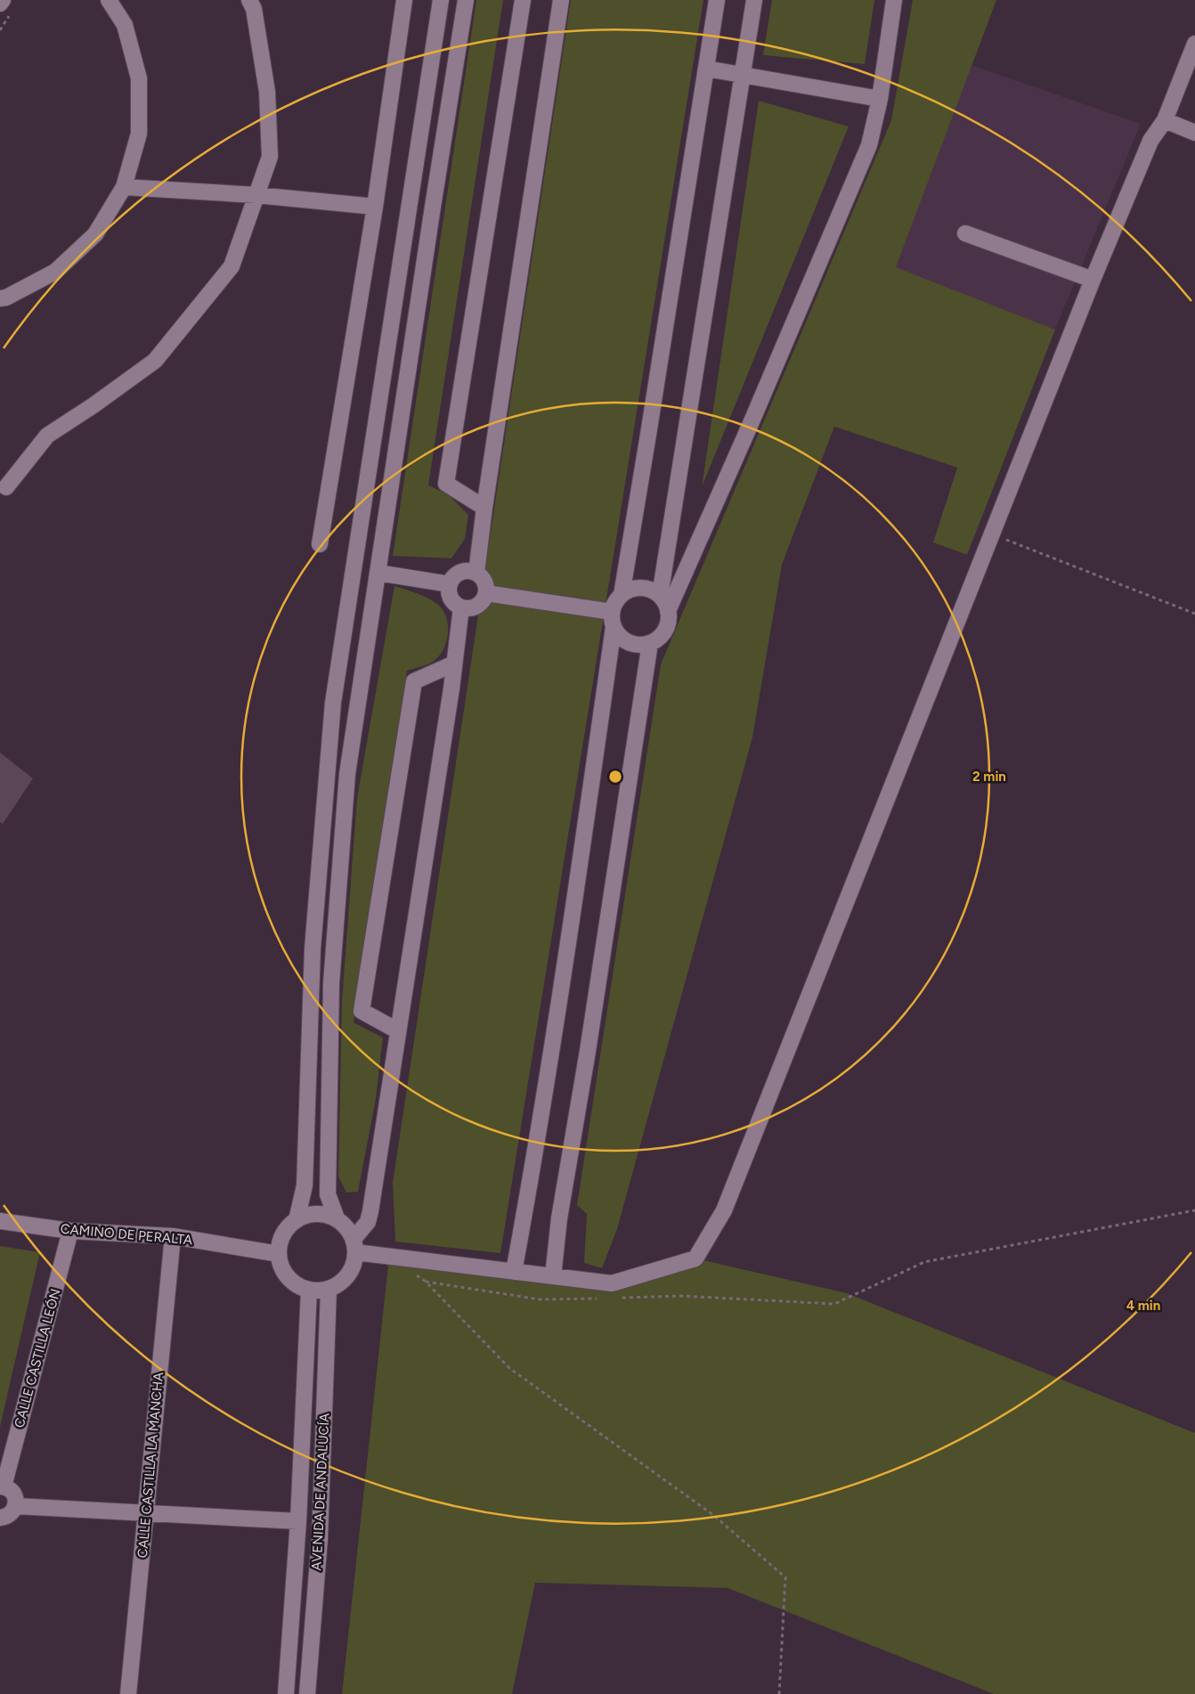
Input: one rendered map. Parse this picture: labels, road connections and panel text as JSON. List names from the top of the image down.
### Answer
{
  "streets": {
    "street": [
      "CAMINO DE PERALTA",
      "CALLE CASTILLA LEÓN",
      "CALLE CASTILLA LA MANCHA",
      "AVENIDA DE ANDALUCÍA"
    ]
  },
  "crossings": [
    ["CAMINO DE PERALTA", "CALLE CASTILLA LEÓN"],
    ["CAMINO DE PERALTA", "CALLE CASTILLA LA MANCHA"],
    ["CAMINO DE PERALTA", "AVENIDA DE ANDALUCÍA"]
  ],
  "rings": ["2 min", "4 min"]
}
